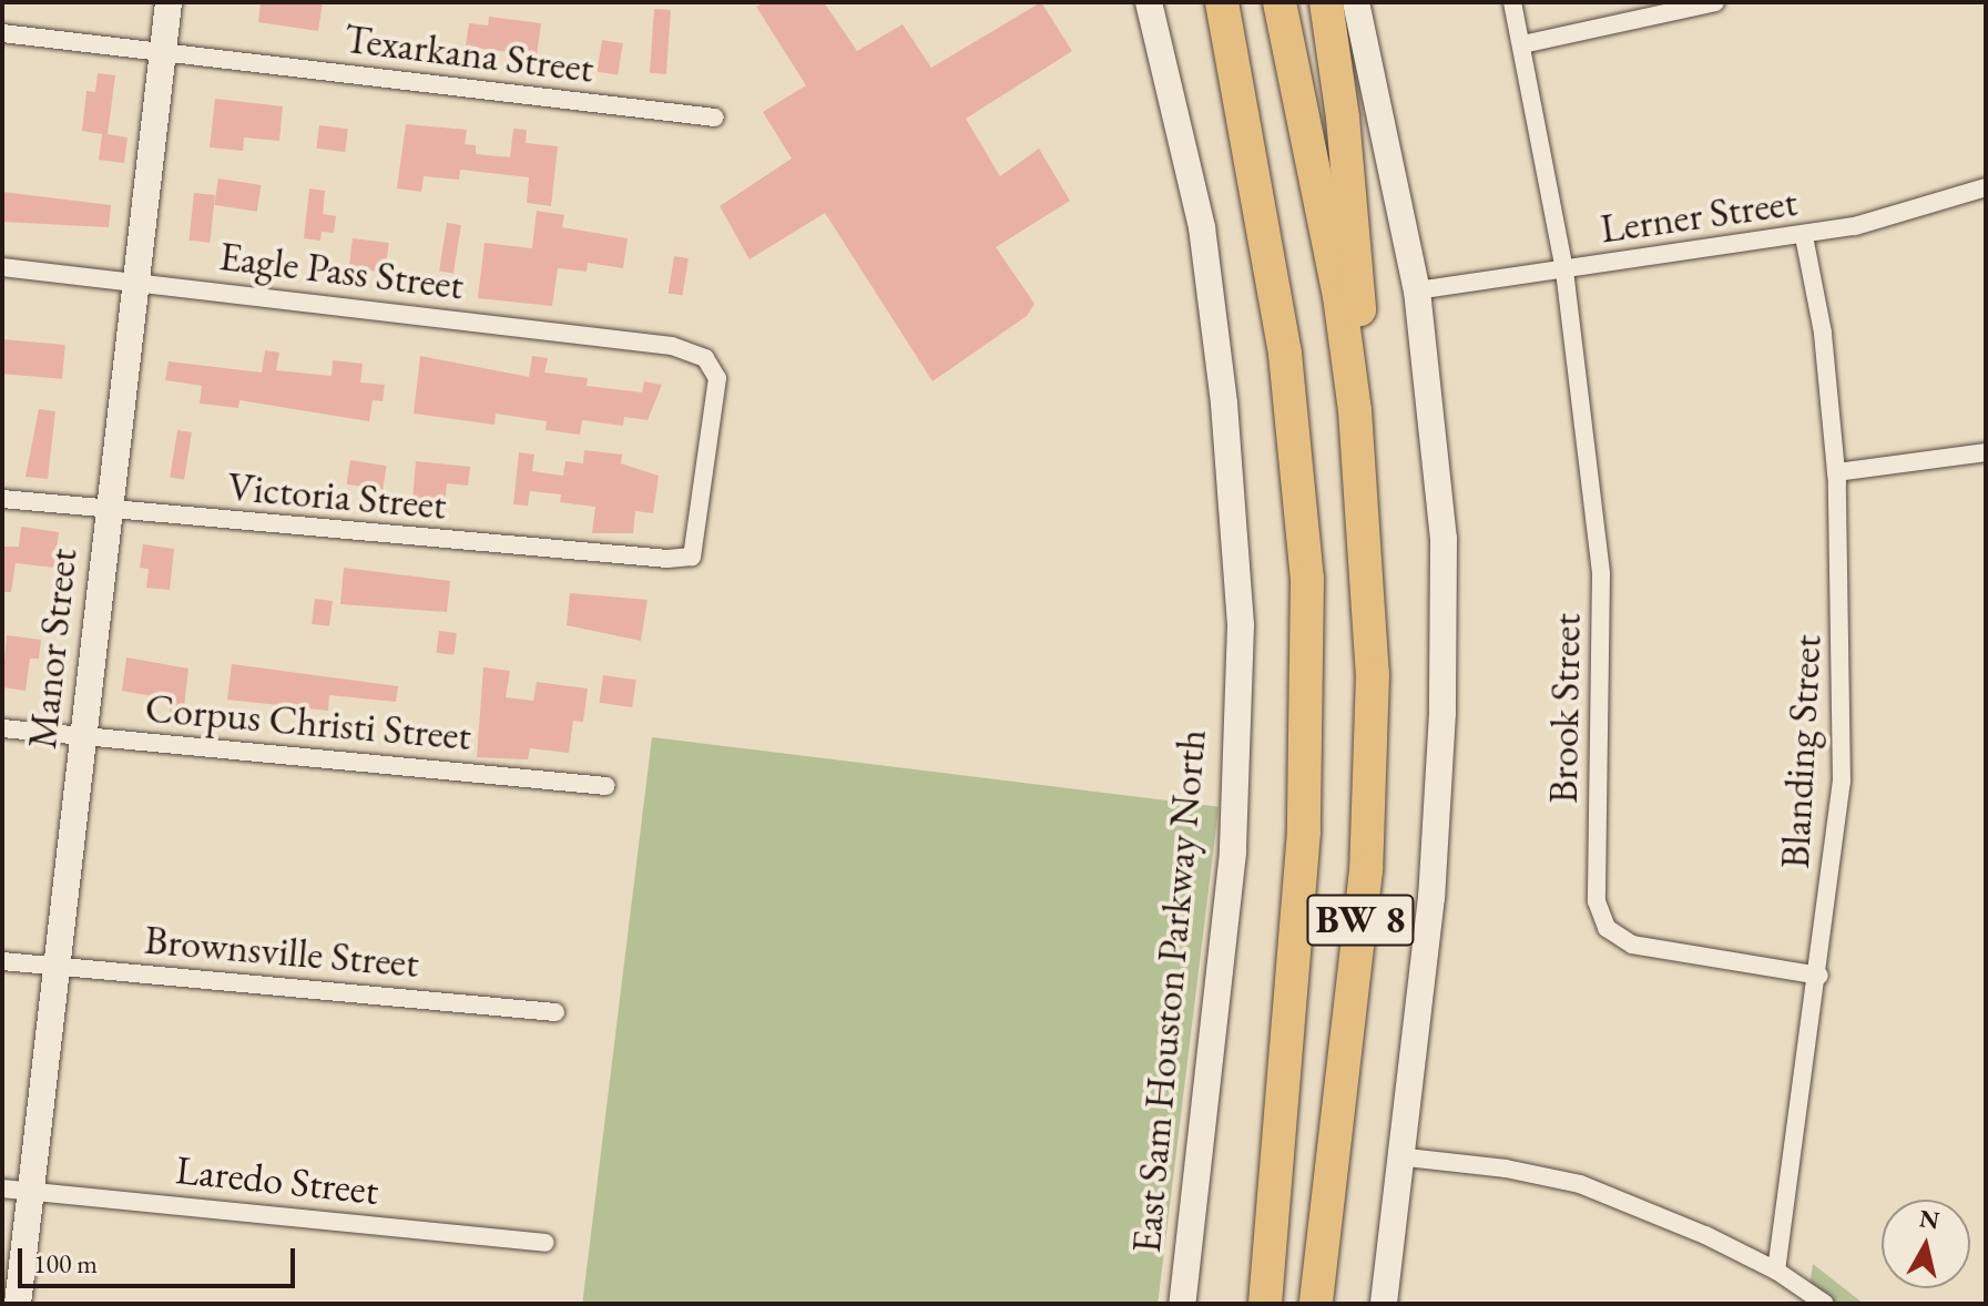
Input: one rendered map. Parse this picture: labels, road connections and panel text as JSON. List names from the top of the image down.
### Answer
{
  "streets": {
    "highway": ["BW 8"],
    "main road": ["Manor Street", "East Sam Houston Parkway North"],
    "street": [
      "Texarkana Street",
      "Lerner Street",
      "Eagle Pass Street",
      "Victoria Street",
      "Brook Street",
      "Corpus Christi Street",
      "Blanding Street",
      "Brownsville Street",
      "Laredo Street"
    ]
  },
  "crossings": [
    ["Texarkana Street", "Manor Street"],
    ["Lerner Street", "Brook Street"],
    ["Lerner Street", "Blanding Street"],
    ["Lerner Street", "BW 8"],
    ["Eagle Pass Street", "Victoria Street"],
    ["Eagle Pass Street", "Manor Street"],
    ["Victoria Street", "Manor Street"],
    ["Manor Street", "Corpus Christi Street"],
    ["Manor Street", "Brownsville Street"],
    ["Manor Street", "Laredo Street"],
    ["Brook Street", "Blanding Street"]
  ],
  "scale_bar": "100 m",
  "north": "top"
}
